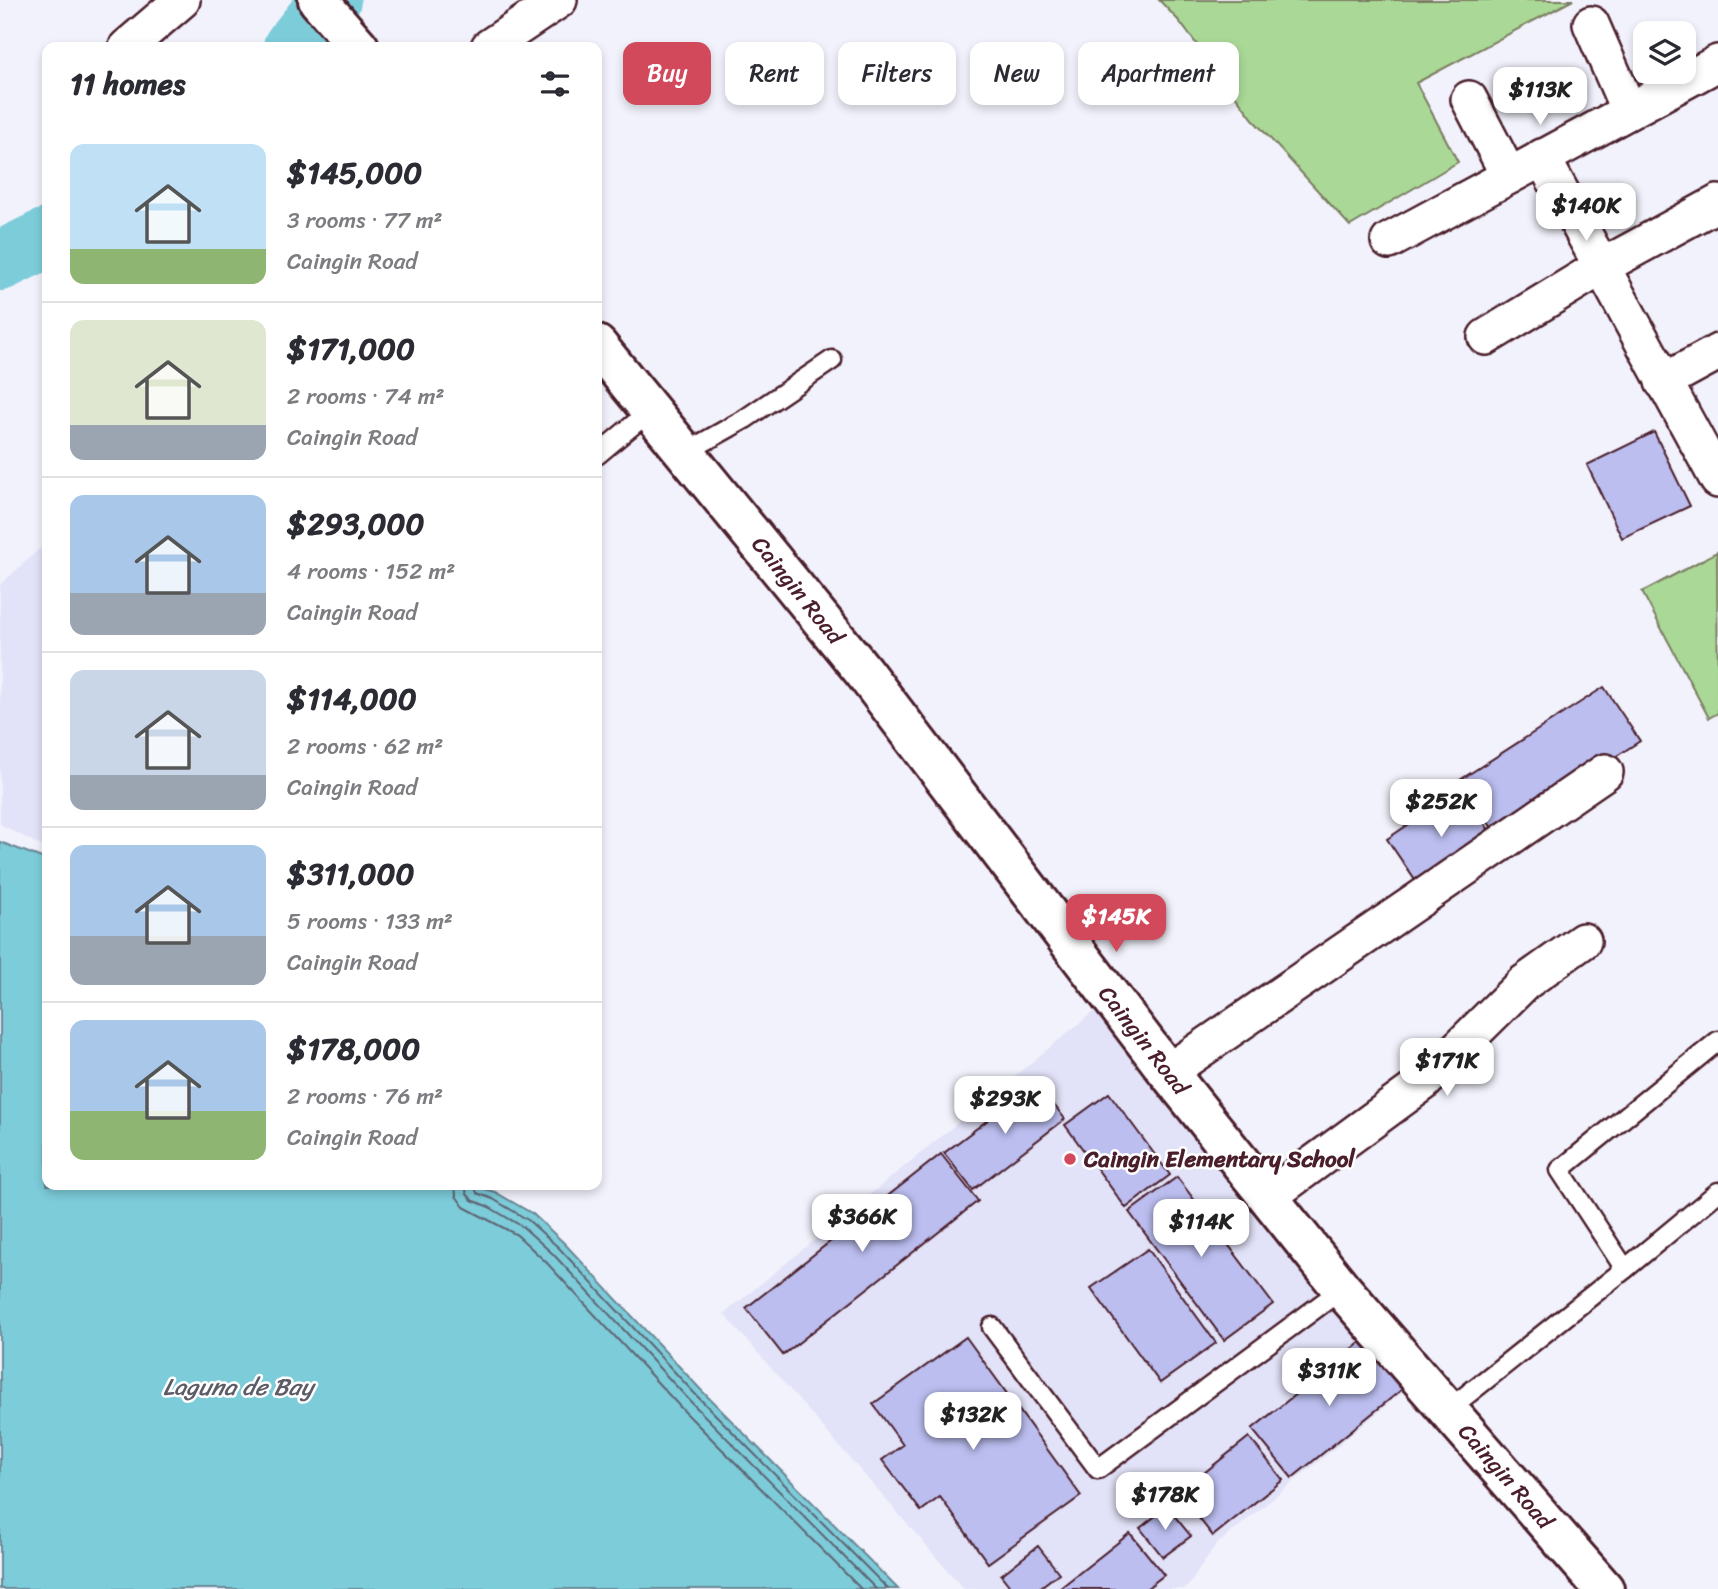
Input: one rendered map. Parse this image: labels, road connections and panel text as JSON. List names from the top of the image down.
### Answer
{
  "streets": {
    "street": ["Caingin Road"]
  },
  "water": ["Laguna de Bay"],
  "places": ["Caingin Elementary School"],
  "page": {
    "chip": [
      "Buy",
      "Rent",
      "Filters",
      "New",
      "Apartment"
    ],
    "heading": "11 homes",
    "price": [
      "$113K",
      "$140K",
      "$252K",
      "$145K",
      "$171K",
      "$293K",
      "$366K",
      "$114K",
      "$311K",
      "$132K",
      "$178K"
    ],
    "list": [
      {
        "name": "$145,000",
        "note": "3 rooms · 77 m² · Caingin Road"
      },
      {
        "name": "$171,000",
        "note": "2 rooms · 74 m² · Caingin Road"
      },
      {
        "name": "$293,000",
        "note": "4 rooms · 152 m² · Caingin Road"
      },
      {
        "name": "$114,000",
        "note": "2 rooms · 62 m² · Caingin Road"
      },
      {
        "name": "$311,000",
        "note": "5 rooms · 133 m² · Caingin Road"
      },
      {
        "name": "$178,000",
        "note": "2 rooms · 76 m² · Caingin Road"
      }
    ]
  }
}
